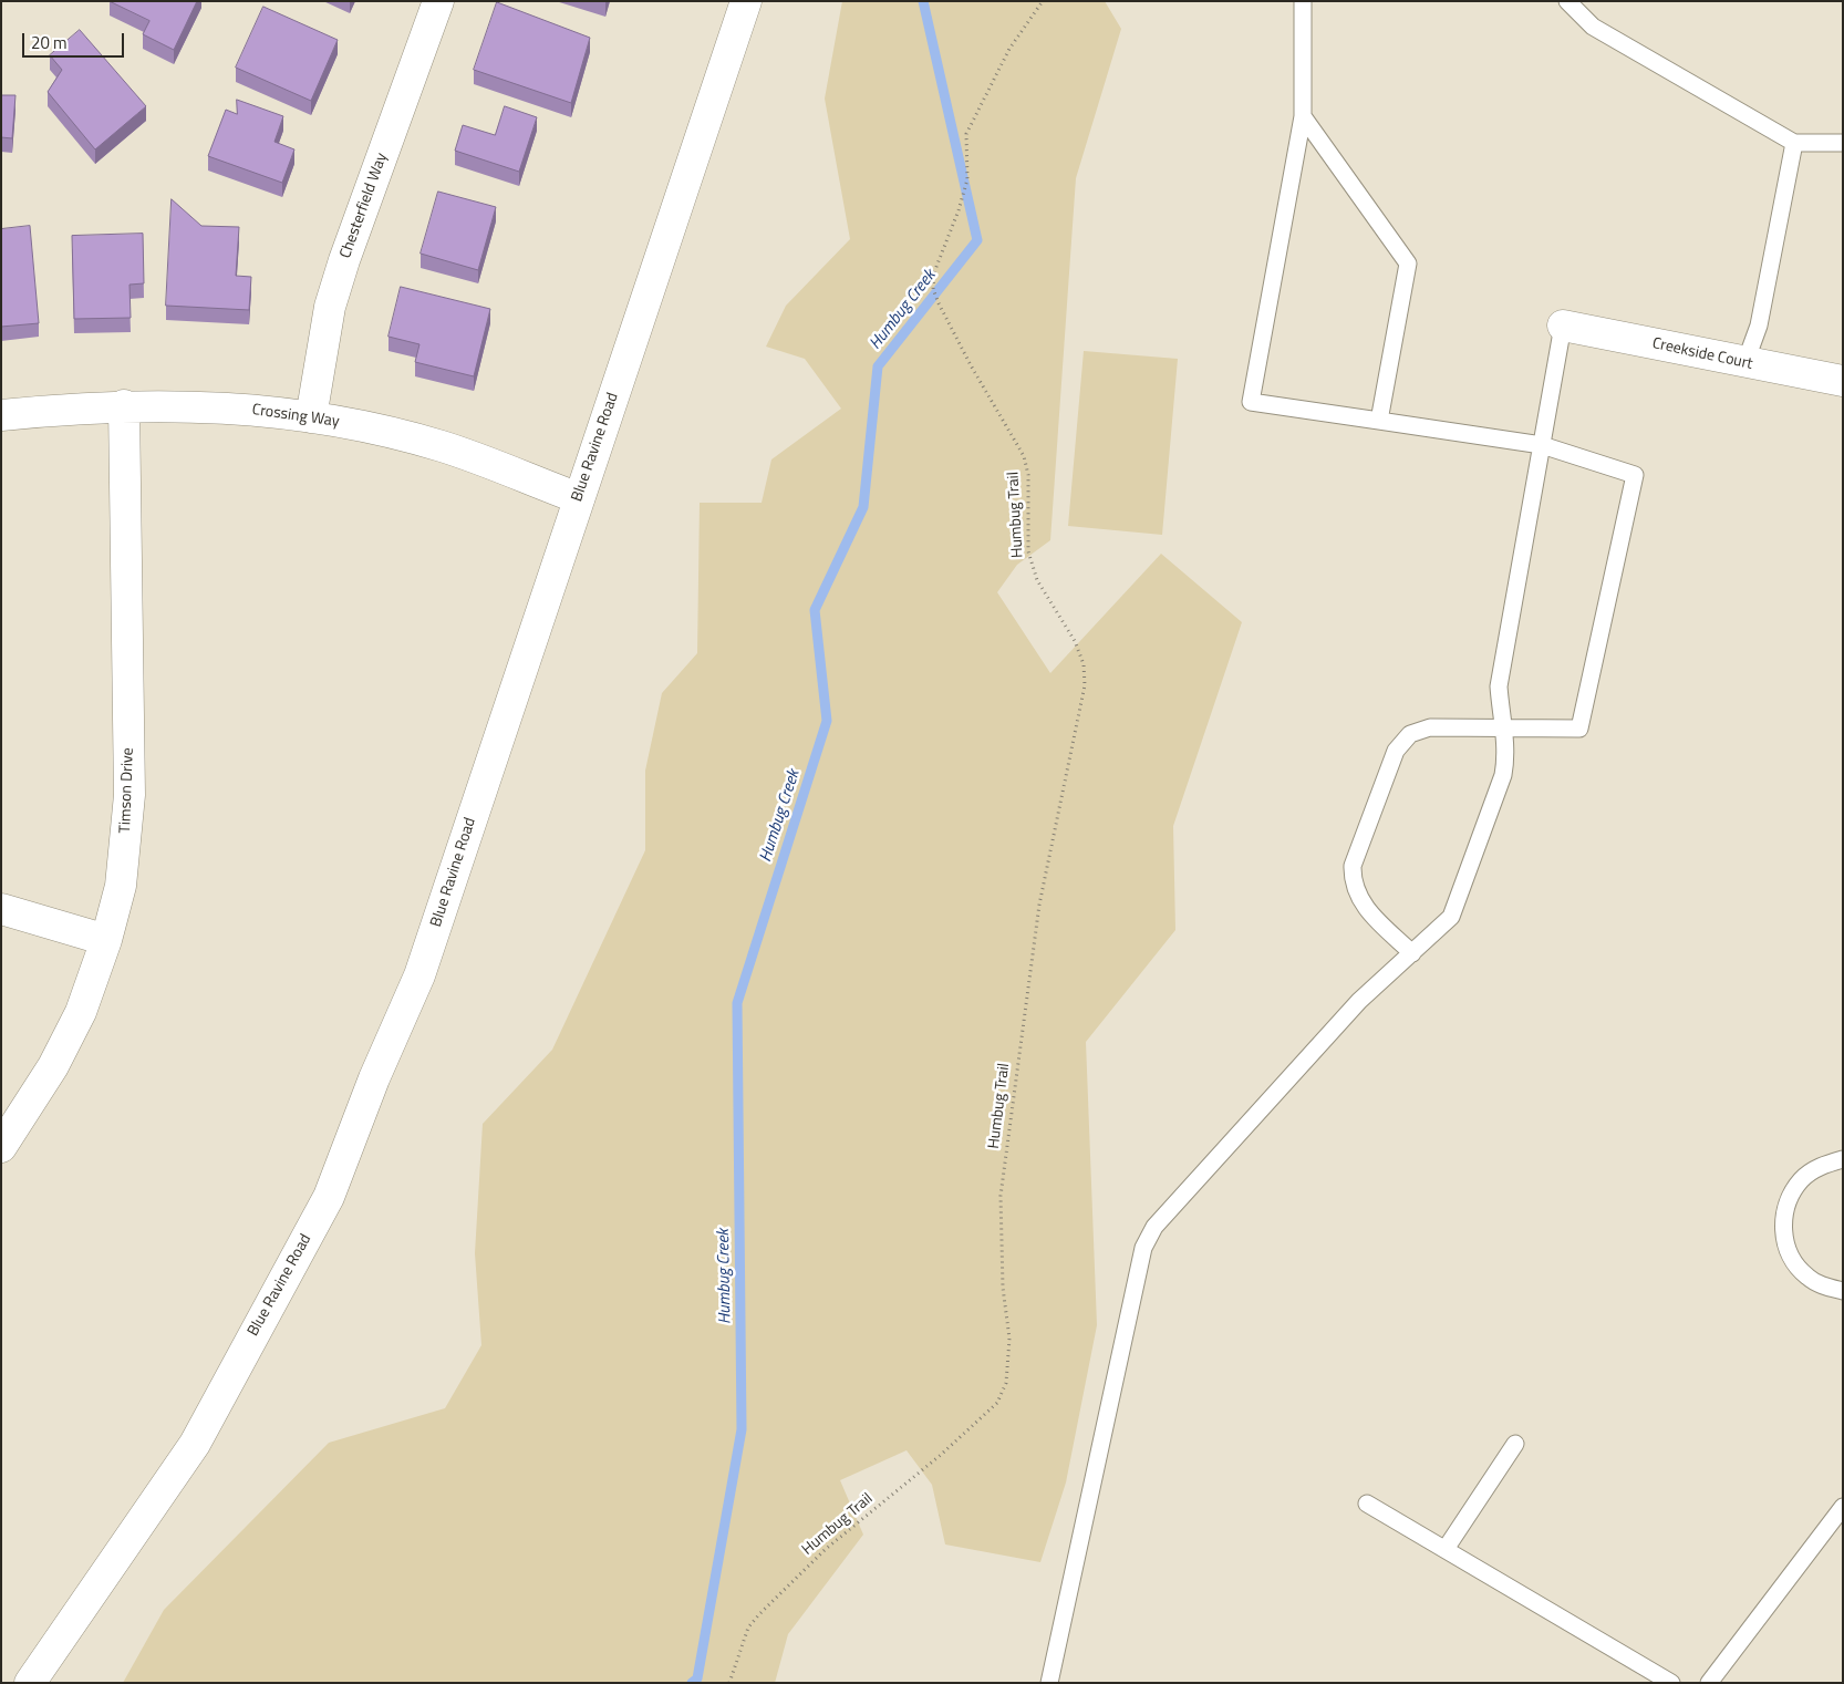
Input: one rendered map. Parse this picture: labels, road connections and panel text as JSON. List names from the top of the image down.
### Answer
{
  "streets": {
    "street": [
      "Chesterfield Way",
      "Creekside Court",
      "Crossing Way",
      "Blue Ravine Road",
      "Timson Drive"
    ],
    "path": ["Humbug Trail"]
  },
  "crossings": [
    ["Chesterfield Way", "Crossing Way"],
    ["Crossing Way", "Blue Ravine Road"],
    ["Crossing Way", "Timson Drive"]
  ],
  "water": ["Humbug Creek"],
  "scale_bar": "20 m"
}
